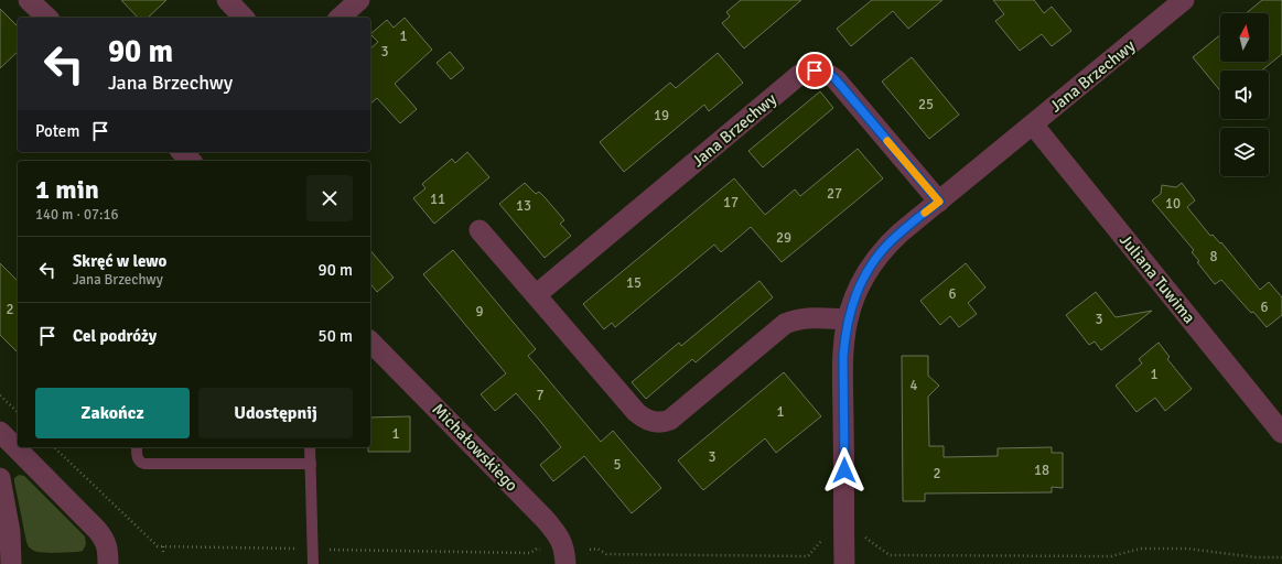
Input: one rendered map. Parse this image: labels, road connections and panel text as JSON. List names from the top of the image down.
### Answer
{
  "streets": {
    "street": ["Jana Brzechwy", "Juliana Tuwima", "Michałowskiego"]
  },
  "crossings": [
    ["Jana Brzechwy", "Juliana Tuwima"]
  ],
  "house_numbers": [
    "1",
    "3",
    "25",
    "19",
    "27",
    "11",
    "17",
    "10",
    "13",
    "29",
    "8",
    "15",
    "6",
    "6",
    "2",
    "9",
    "3",
    "1",
    "4",
    "7",
    "1",
    "1",
    "3",
    "5",
    "18",
    "2"
  ],
  "north": "top",
  "page": {
    "turn": ["90 m", "Jana Brzechwy"],
    "then": "Potem",
    "heading": ["1 min", "140 m · 07:16"],
    "list": [
      {
        "name": "Skręć w lewo",
        "note": "Jana Brzechwy",
        "value": "90 m"
      },
      {
        "name": "Cel podróży",
        "value": "50 m"
      }
    ],
    "buttons": ["Zakończ", "Udostępnij"]
  }
}
